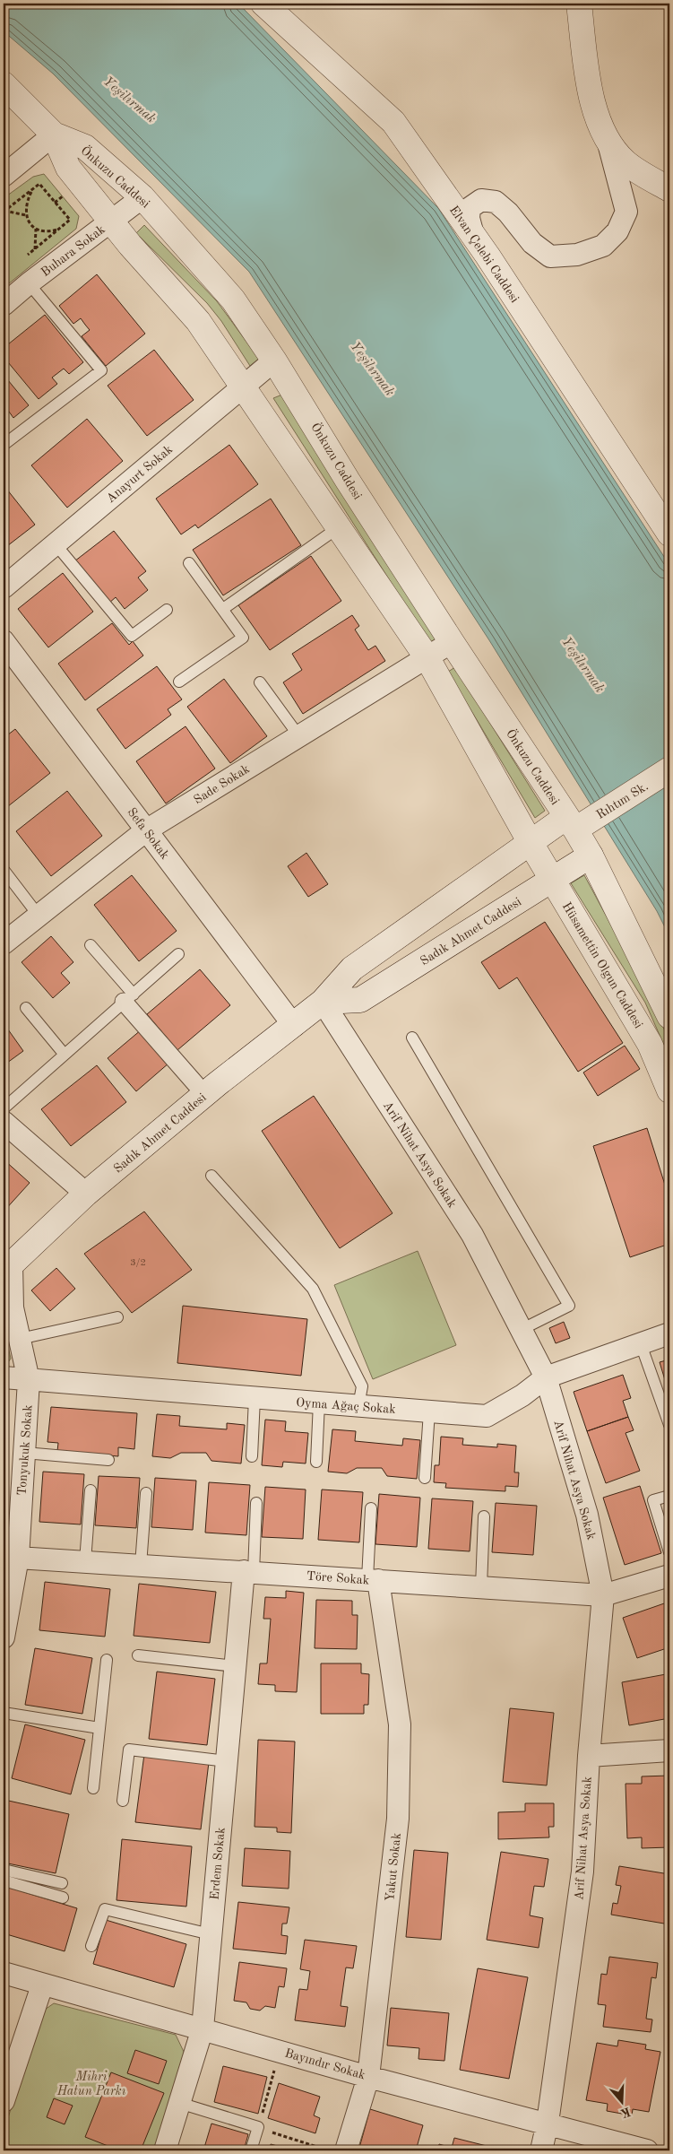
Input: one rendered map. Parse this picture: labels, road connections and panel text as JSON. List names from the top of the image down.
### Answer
{
  "streets": {
    "street": [
      "Önkuzu Caddesi",
      "Buhara Sokak",
      "Elvan Çelebi Caddesi",
      "Anayurt Sokak",
      "Sade Sokak",
      "Rıhtım Sk.",
      "Sefa Sokak",
      "Sadık Ahmet Caddesi",
      "Hüsamettin Olgun Caddesi",
      "Arif Nihat Asya Sokak",
      "Oyma Ağaç Sokak",
      "Tonyukuk Sokak",
      "Töre Sokak",
      "Erdem Sokak",
      "Yakut Sokak",
      "Bayındır Sokak"
    ]
  },
  "crossings": [
    ["Önkuzu Caddesi", "Buhara Sokak"],
    ["Önkuzu Caddesi", "Anayurt Sokak"],
    ["Önkuzu Caddesi", "Sade Sokak"],
    ["Önkuzu Caddesi", "Rıhtım Sk."],
    ["Önkuzu Caddesi", "Sadık Ahmet Caddesi"],
    ["Önkuzu Caddesi", "Hüsamettin Olgun Caddesi"],
    ["Sade Sokak", "Sefa Sokak"],
    ["Rıhtım Sk.", "Sadık Ahmet Caddesi"],
    ["Sefa Sokak", "Sadık Ahmet Caddesi"],
    ["Sadık Ahmet Caddesi", "Hüsamettin Olgun Caddesi"],
    ["Sadık Ahmet Caddesi", "Arif Nihat Asya Sokak"],
    ["Sadık Ahmet Caddesi", "Tonyukuk Sokak"],
    ["Arif Nihat Asya Sokak", "Oyma Ağaç Sokak"],
    ["Arif Nihat Asya Sokak", "Töre Sokak"],
    ["Arif Nihat Asya Sokak", "Bayındır Sokak"],
    ["Oyma Ağaç Sokak", "Tonyukuk Sokak"],
    ["Tonyukuk Sokak", "Töre Sokak"],
    ["Töre Sokak", "Erdem Sokak"],
    ["Töre Sokak", "Yakut Sokak"],
    ["Erdem Sokak", "Bayındır Sokak"],
    ["Yakut Sokak", "Bayındır Sokak"]
  ],
  "water": ["Yeşilırmak"],
  "parks": ["Mihri Hatun Parkı"],
  "house_numbers": ["3/2"],
  "north": "bottom"
}
